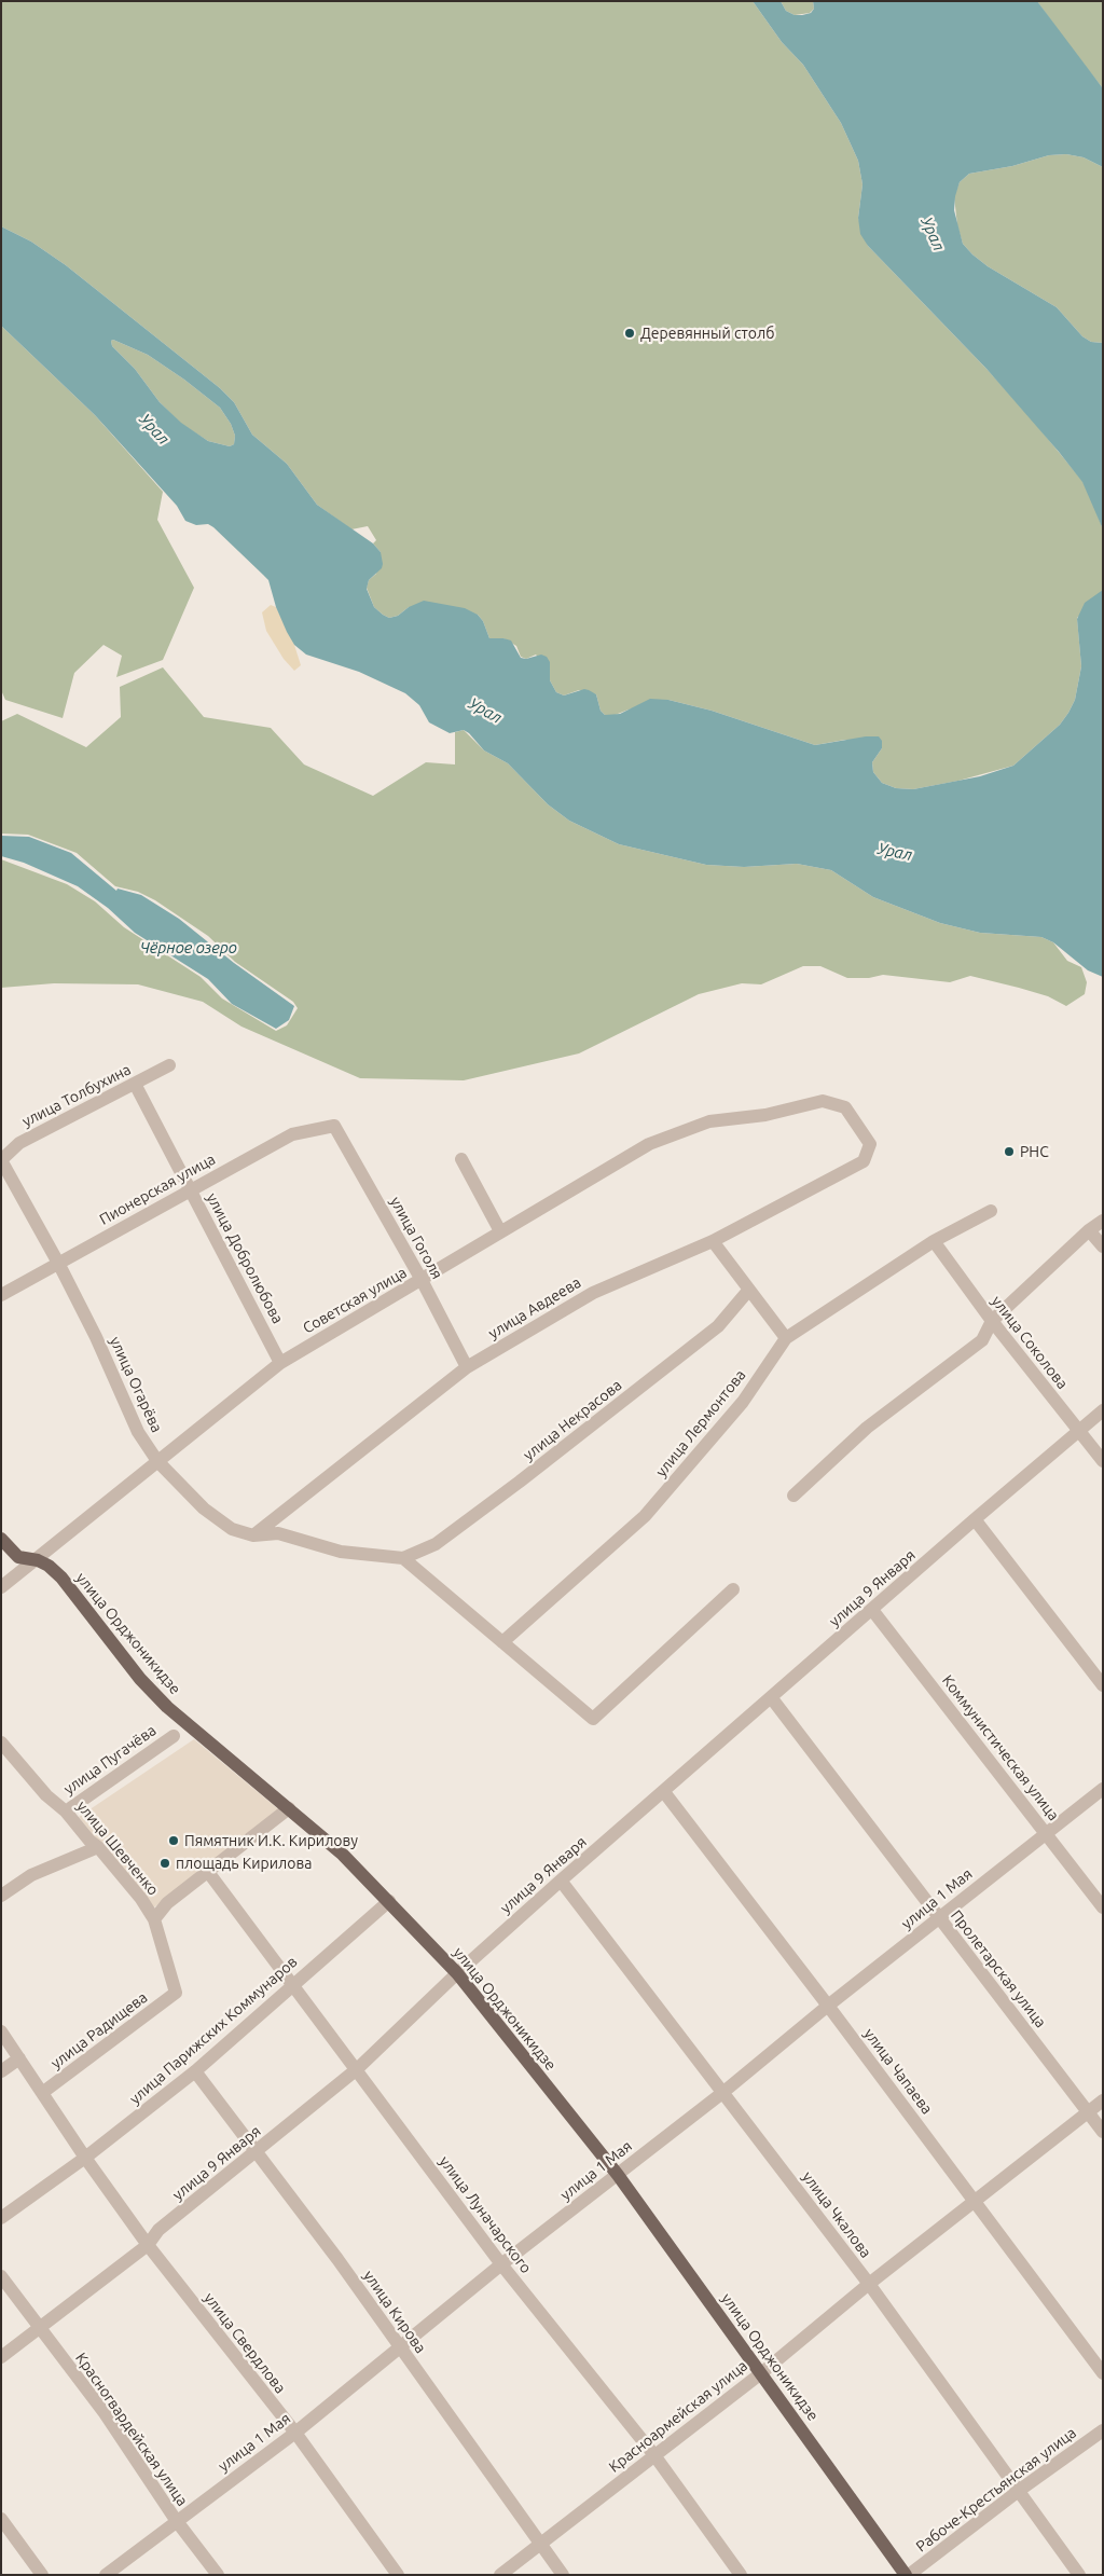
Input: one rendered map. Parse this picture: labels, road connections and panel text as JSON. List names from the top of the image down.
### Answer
{
  "streets": {
    "main road": ["улица Орджоникидзе"],
    "street": [
      "улица Толбухина",
      "Пионерская улица",
      "улица Гоголя",
      "улица Добролюбова",
      "Советская улица",
      "улица Авдеева",
      "улица Соколова",
      "улица Огарёва",
      "улица Некрасова",
      "улица Лермонтова",
      "улица 9 Января",
      "Коммунистическая улица",
      "улица Пугачёва",
      "улица Шевченко",
      "улица 1 Мая",
      "Пролетарская улица",
      "улица Радищева",
      "улица Парижских Коммунаров",
      "улица Чапаева",
      "улица Луначарского",
      "улица Чкалова",
      "улица Кирова",
      "улица Свердлова",
      "Красноармейская улица",
      "Красногвардейская улица",
      "Рабоче-Крестьянская улица"
    ]
  },
  "crossings": [
    ["улица Толбухина", "улица Добролюбова"],
    ["улица Толбухина", "улица Огарёва"],
    ["Пионерская улица", "улица Гоголя"],
    ["Пионерская улица", "улица Добролюбова"],
    ["Пионерская улица", "улица Огарёва"],
    ["улица Гоголя", "Советская улица"],
    ["улица Гоголя", "улица Авдеева"],
    ["улица Добролюбова", "Советская улица"],
    ["Советская улица", "улица Авдеева"],
    ["Советская улица", "улица Огарёва"],
    ["Советская улица", "улица Орджоникидзе"],
    ["улица Авдеева", "улица Огарёва"],
    ["улица Соколова", "улица Лермонтова"],
    ["улица Соколова", "улица 9 Января"],
    ["улица Огарёва", "улица Некрасова"],
    ["улица 9 Января", "улица Орджоникидзе"],
    ["улица 9 Января", "Коммунистическая улица"],
    ["улица 9 Января", "Пролетарская улица"],
    ["улица 9 Января", "улица Чапаева"],
    ["улица 9 Января", "улица Луначарского"],
    ["улица 9 Января", "улица Чкалова"],
    ["улица 9 Января", "улица Кирова"],
    ["улица 9 Января", "улица Свердлова"],
    ["улица 9 Января", "Красногвардейская улица"],
    ["улица Орджоникидзе", "улица 1 Мая"],
    ["улица Орджоникидзе", "улица Парижских Коммунаров"],
    ["улица Орджоникидзе", "Красноармейская улица"],
    ["улица Орджоникидзе", "Рабоче-Крестьянская улица"],
    ["Коммунистическая улица", "улица 1 Мая"],
    ["улица Пугачёва", "улица Шевченко"],
    ["улица Шевченко", "улица Радищева"],
    ["улица 1 Мая", "Пролетарская улица"],
    ["улица 1 Мая", "улица Чапаева"],
    ["улица 1 Мая", "улица Луначарского"],
    ["улица 1 Мая", "улица Чкалова"],
    ["улица 1 Мая", "улица Кирова"],
    ["улица 1 Мая", "улица Свердлова"],
    ["улица 1 Мая", "Красногвардейская улица"],
    ["Пролетарская улица", "Красноармейская улица"],
    ["улица Радищева", "улица Свердлова"],
    ["улица Парижских Коммунаров", "улица Луначарского"],
    ["улица Парижских Коммунаров", "улица Кирова"],
    ["улица Парижских Коммунаров", "улица Свердлова"],
    ["улица Чапаева", "Красноармейская улица"],
    ["улица Луначарского", "Красноармейская улица"],
    ["улица Чкалова", "Красноармейская улица"],
    ["улица Чкалова", "Рабоче-Крестьянская улица"],
    ["улица Кирова", "Красноармейская улица"]
  ],
  "water": ["Урал", "Чёрное озеро"],
  "places": [
    "Деревянный столб",
    "РНС",
    "Пямятник И.К. Кирилову",
    "площадь Кирилова"
  ]
}
